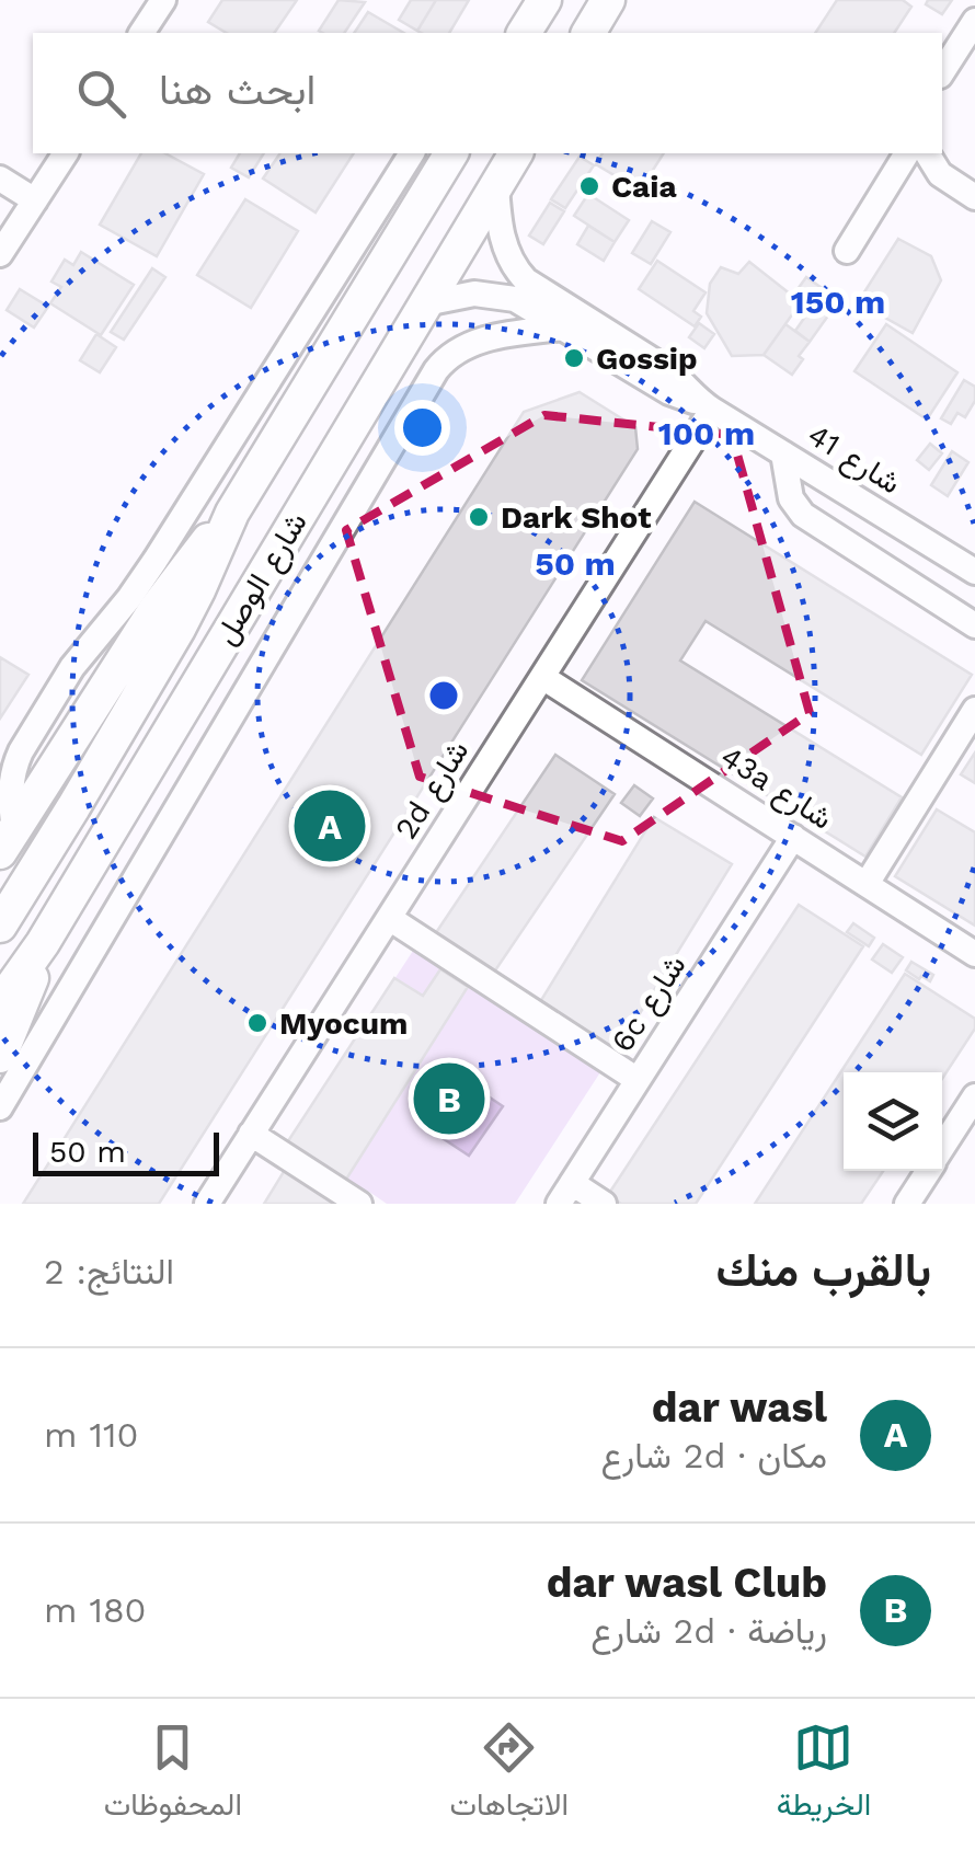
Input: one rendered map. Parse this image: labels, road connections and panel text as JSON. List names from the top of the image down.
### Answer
{
  "streets": {
    "main road": ["شارع الوصل"],
    "street": [
      "شارع 41",
      "43a شارع",
      "2d شارع",
      "6c شارع"
    ]
  },
  "crossings": [
    ["شارع 41", "شارع الوصل"],
    ["شارع 41", "2d شارع"],
    ["43a شارع", "2d شارع"],
    ["43a شارع", "6c شارع"]
  ],
  "places": [
    "Caia",
    "Gossip",
    "Dark Shot",
    "Myocum"
  ],
  "scale_bar": "50 m",
  "page": {
    "search": "ابحث هنا",
    "pins": ["A", "B"],
    "scale": "50 m",
    "heading": ["بالقرب منك", "النتائج: 2"],
    "list": [
      {
        "mark": "A",
        "name": "dar wasl",
        "note": "مكان · 2d شارع",
        "value": "110 m"
      },
      {
        "mark": "B",
        "name": "dar wasl Club",
        "note": "رياضة · 2d شارع",
        "value": "180 m"
      }
    ],
    "nav": ["الخريطة", "الاتجاهات", "المحفوظات"]
  },
  "rings": ["150 m", "100 m", "50 m"]
}
